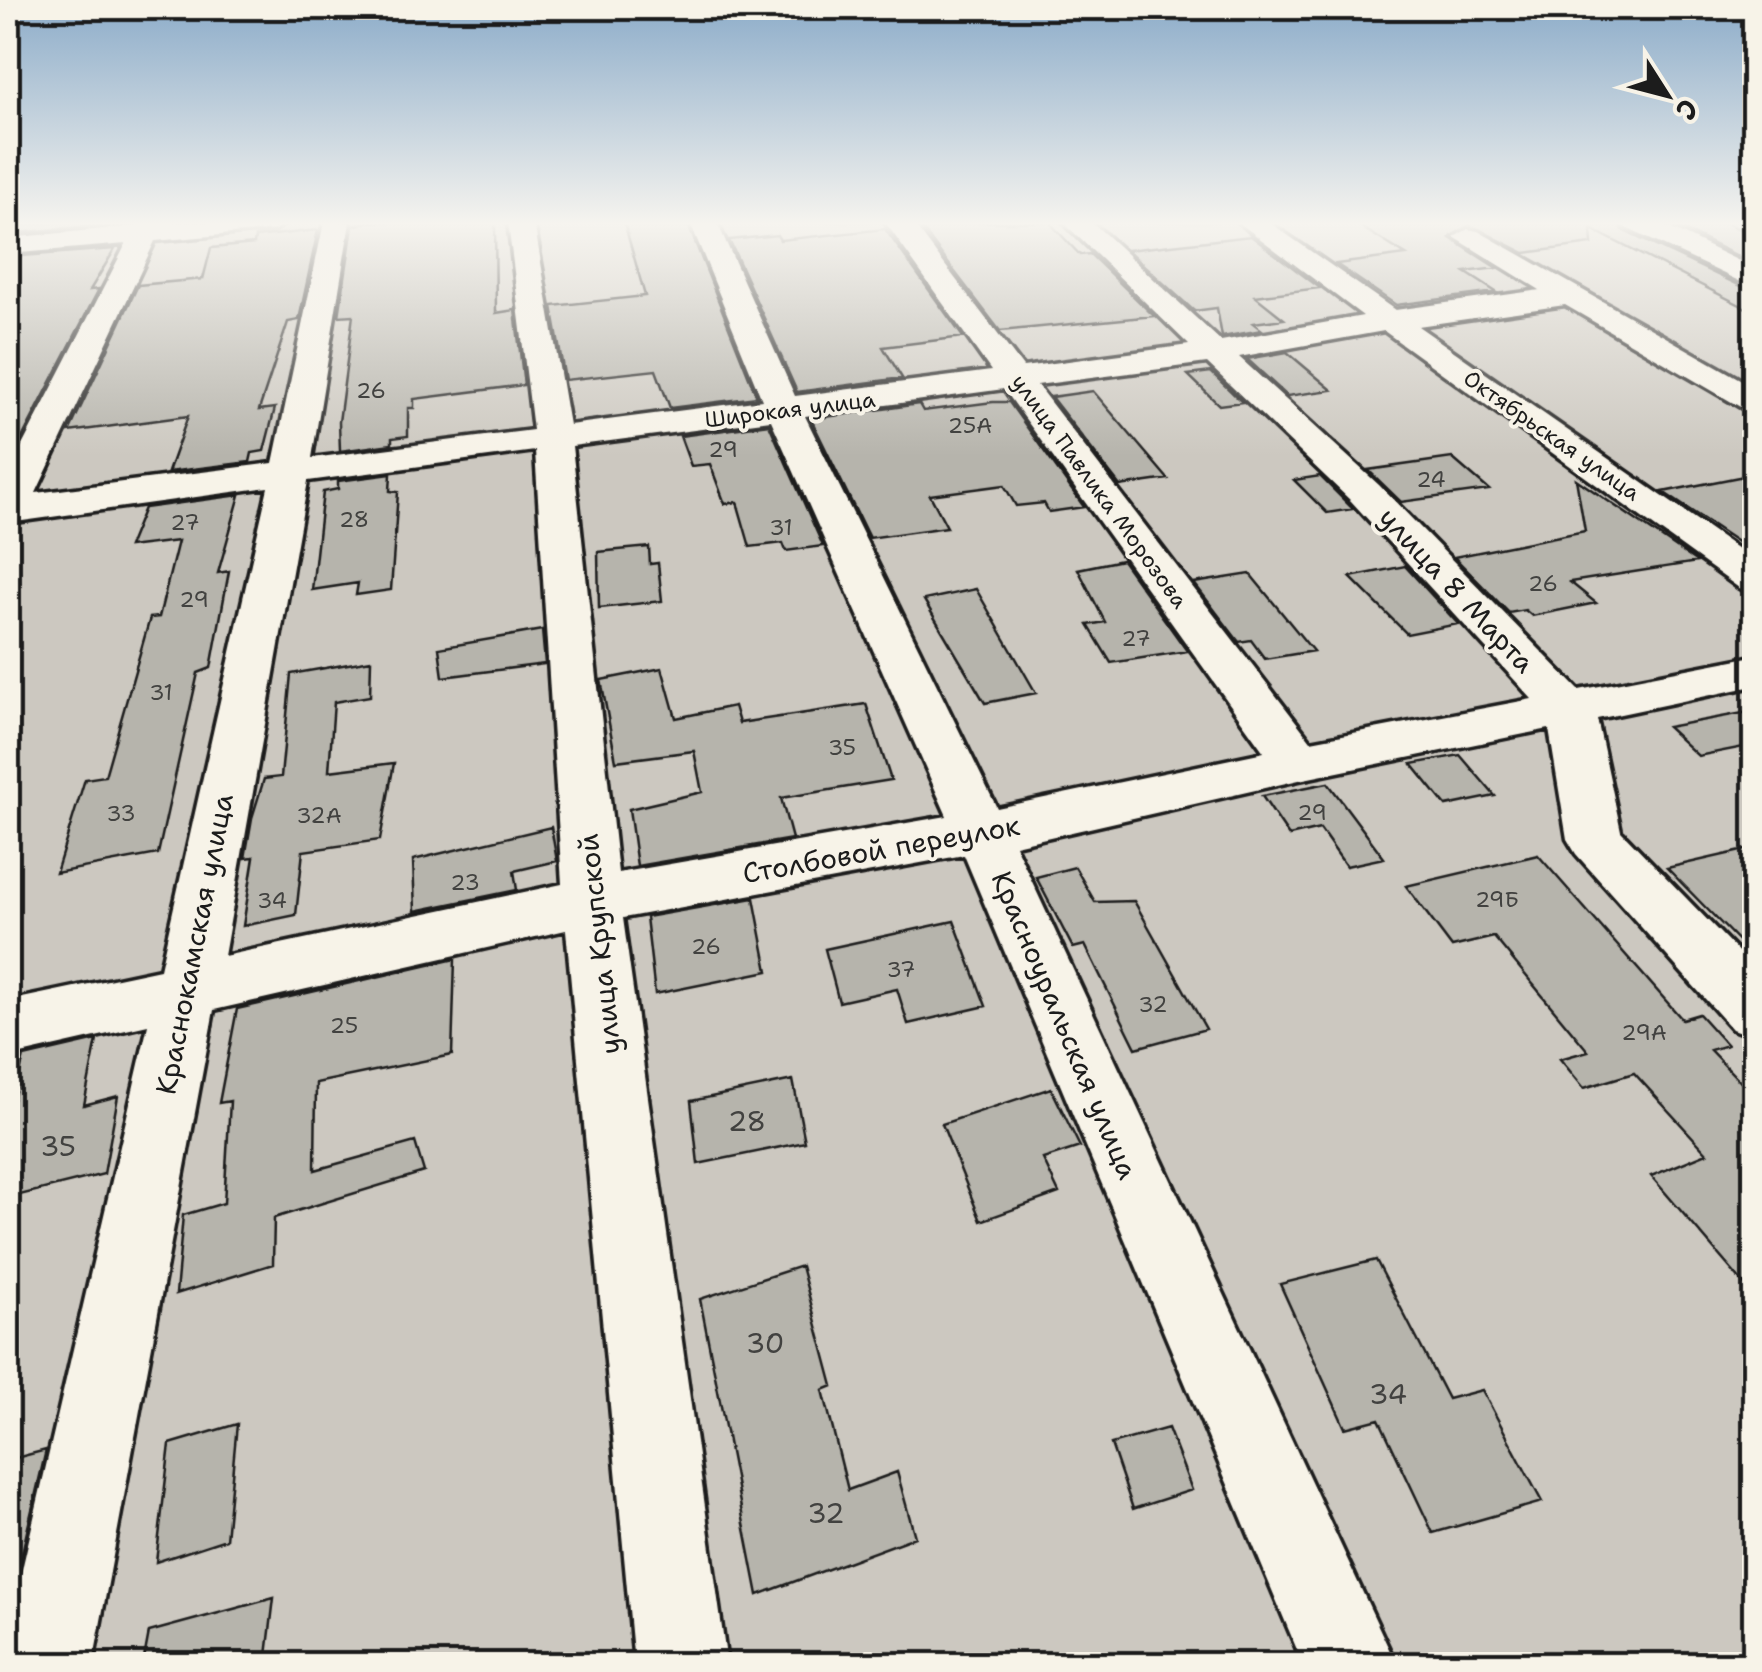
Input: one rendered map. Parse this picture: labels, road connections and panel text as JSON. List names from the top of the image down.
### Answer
{
  "streets": {
    "street": [
      "Широкая улица",
      "Октябрьская улица",
      "улица Павлика Морозова",
      "улица 8 Марта",
      "Столбовой переулок",
      "Краснокамская улица",
      "улица Крупской",
      "Красноуральская улица"
    ]
  },
  "crossings": [
    ["Широкая улица", "Октябрьская улица"],
    ["Широкая улица", "улица Павлика Морозова"],
    ["Широкая улица", "улица 8 Марта"],
    ["Широкая улица", "Краснокамская улица"],
    ["Широкая улица", "улица Крупской"],
    ["Широкая улица", "Красноуральская улица"],
    ["улица Павлика Морозова", "Столбовой переулок"],
    ["улица 8 Марта", "Столбовой переулок"],
    ["Столбовой переулок", "Краснокамская улица"],
    ["Столбовой переулок", "улица Крупской"],
    ["Столбовой переулок", "Красноуральская улица"]
  ],
  "house_numbers": [
    "26",
    "25А",
    "29",
    "24",
    "28",
    "27",
    "31",
    "26",
    "29",
    "27",
    "31",
    "35",
    "29",
    "33",
    "32А",
    "23",
    "29Б",
    "34",
    "26",
    "37",
    "32",
    "25",
    "29А",
    "28",
    "35",
    "30",
    "34",
    "32"
  ],
  "north": "bottom right"
}
